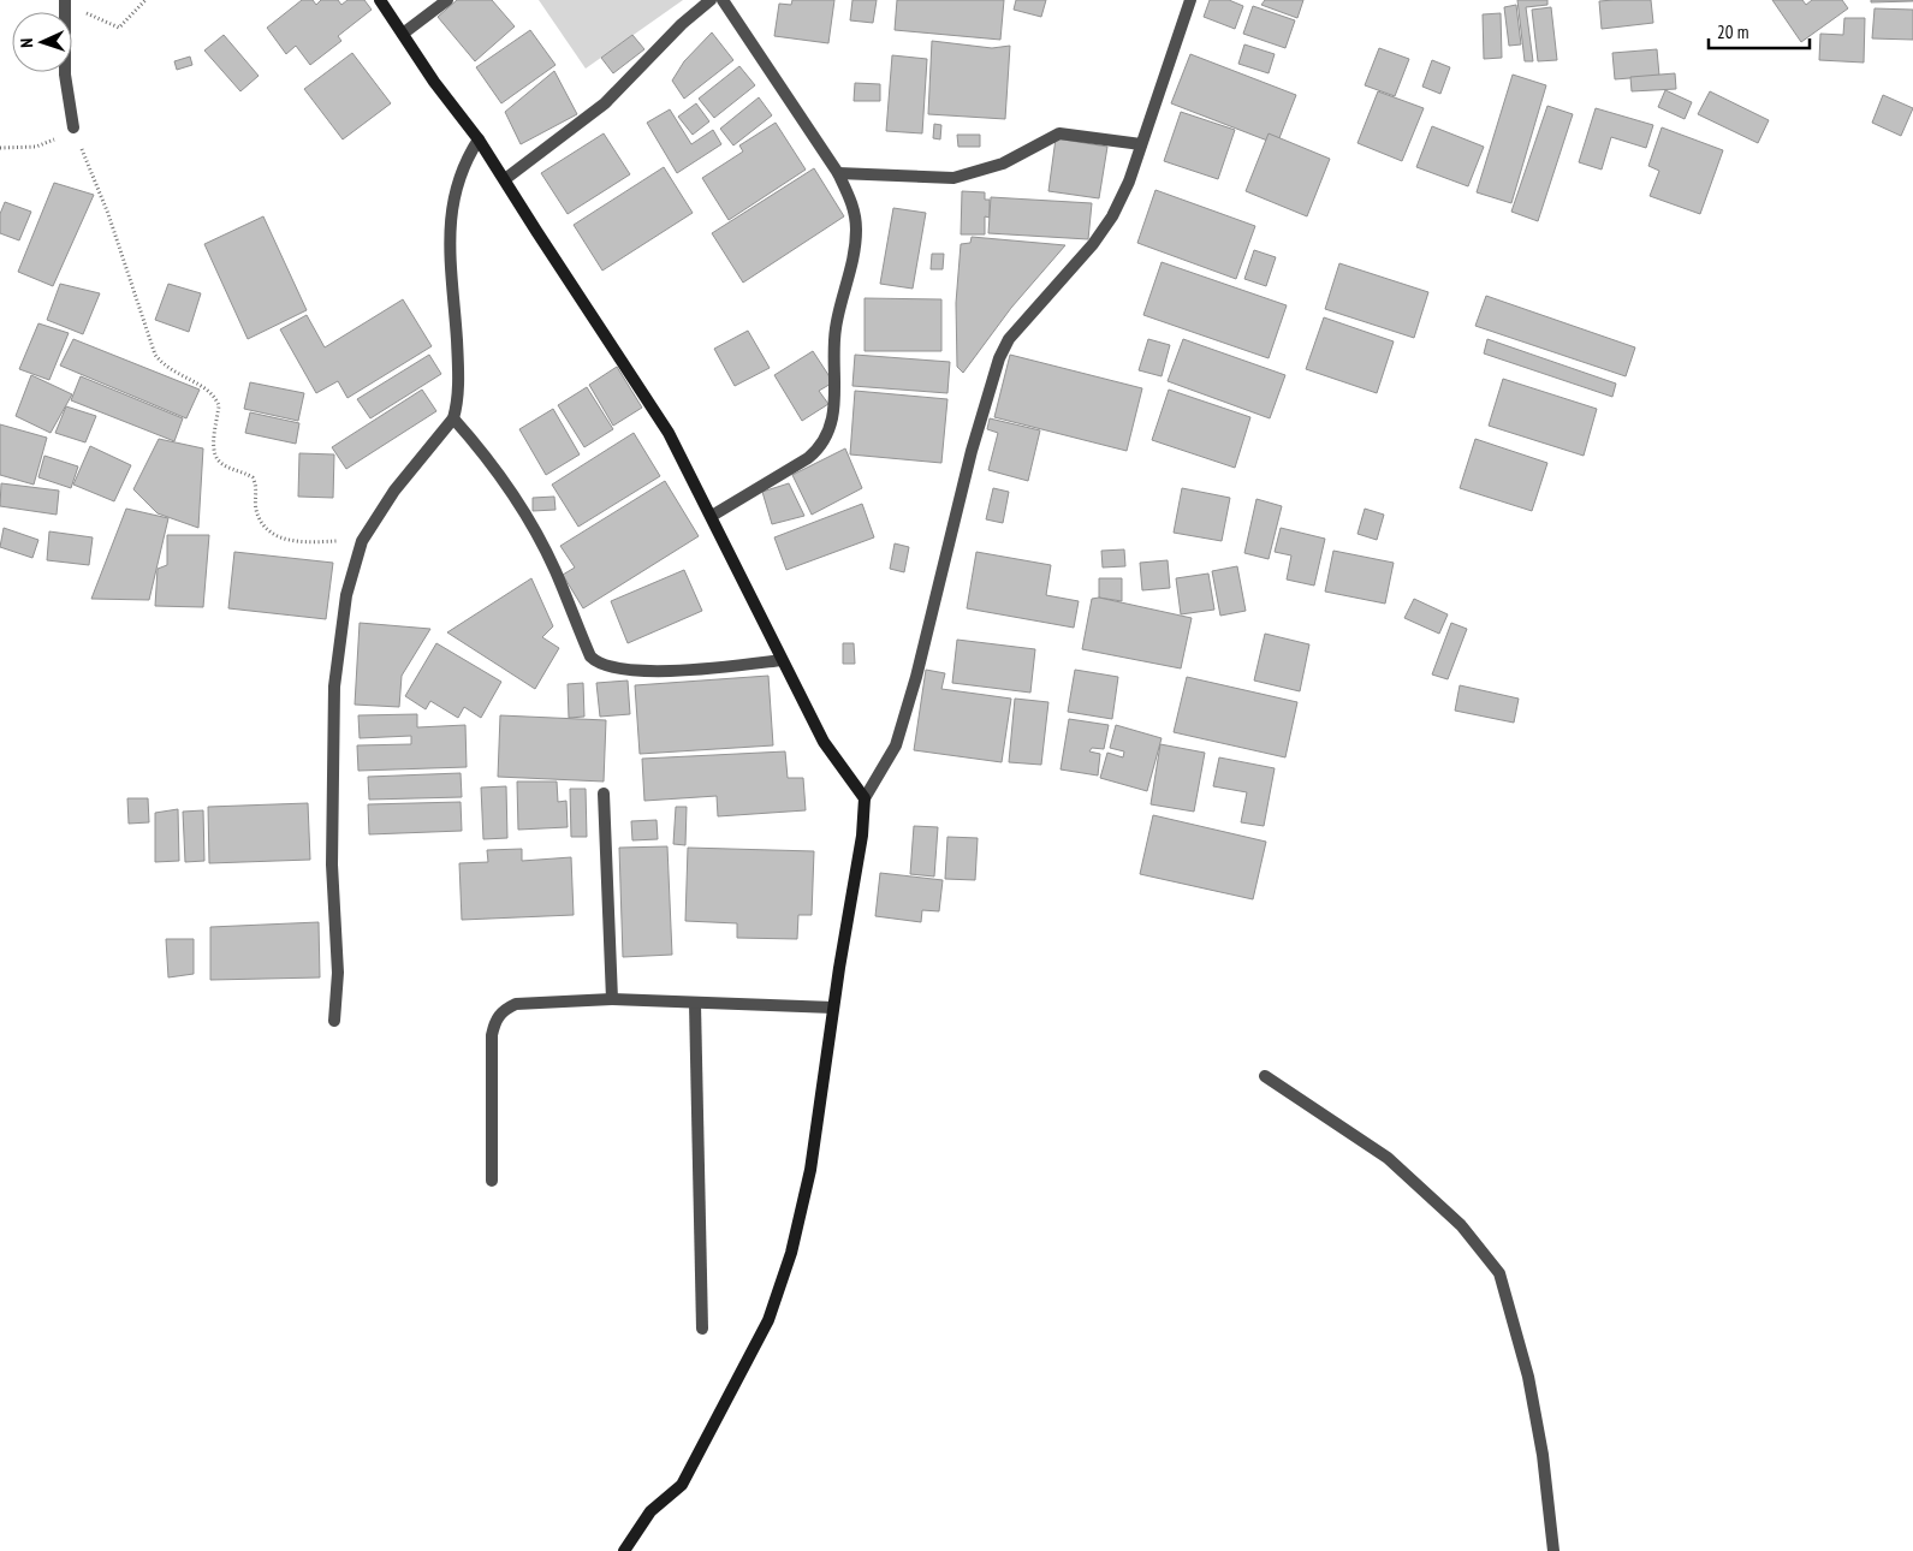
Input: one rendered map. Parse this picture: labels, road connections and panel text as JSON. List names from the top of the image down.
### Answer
{
  "scale_bar": "20 m",
  "north": "left"
}
